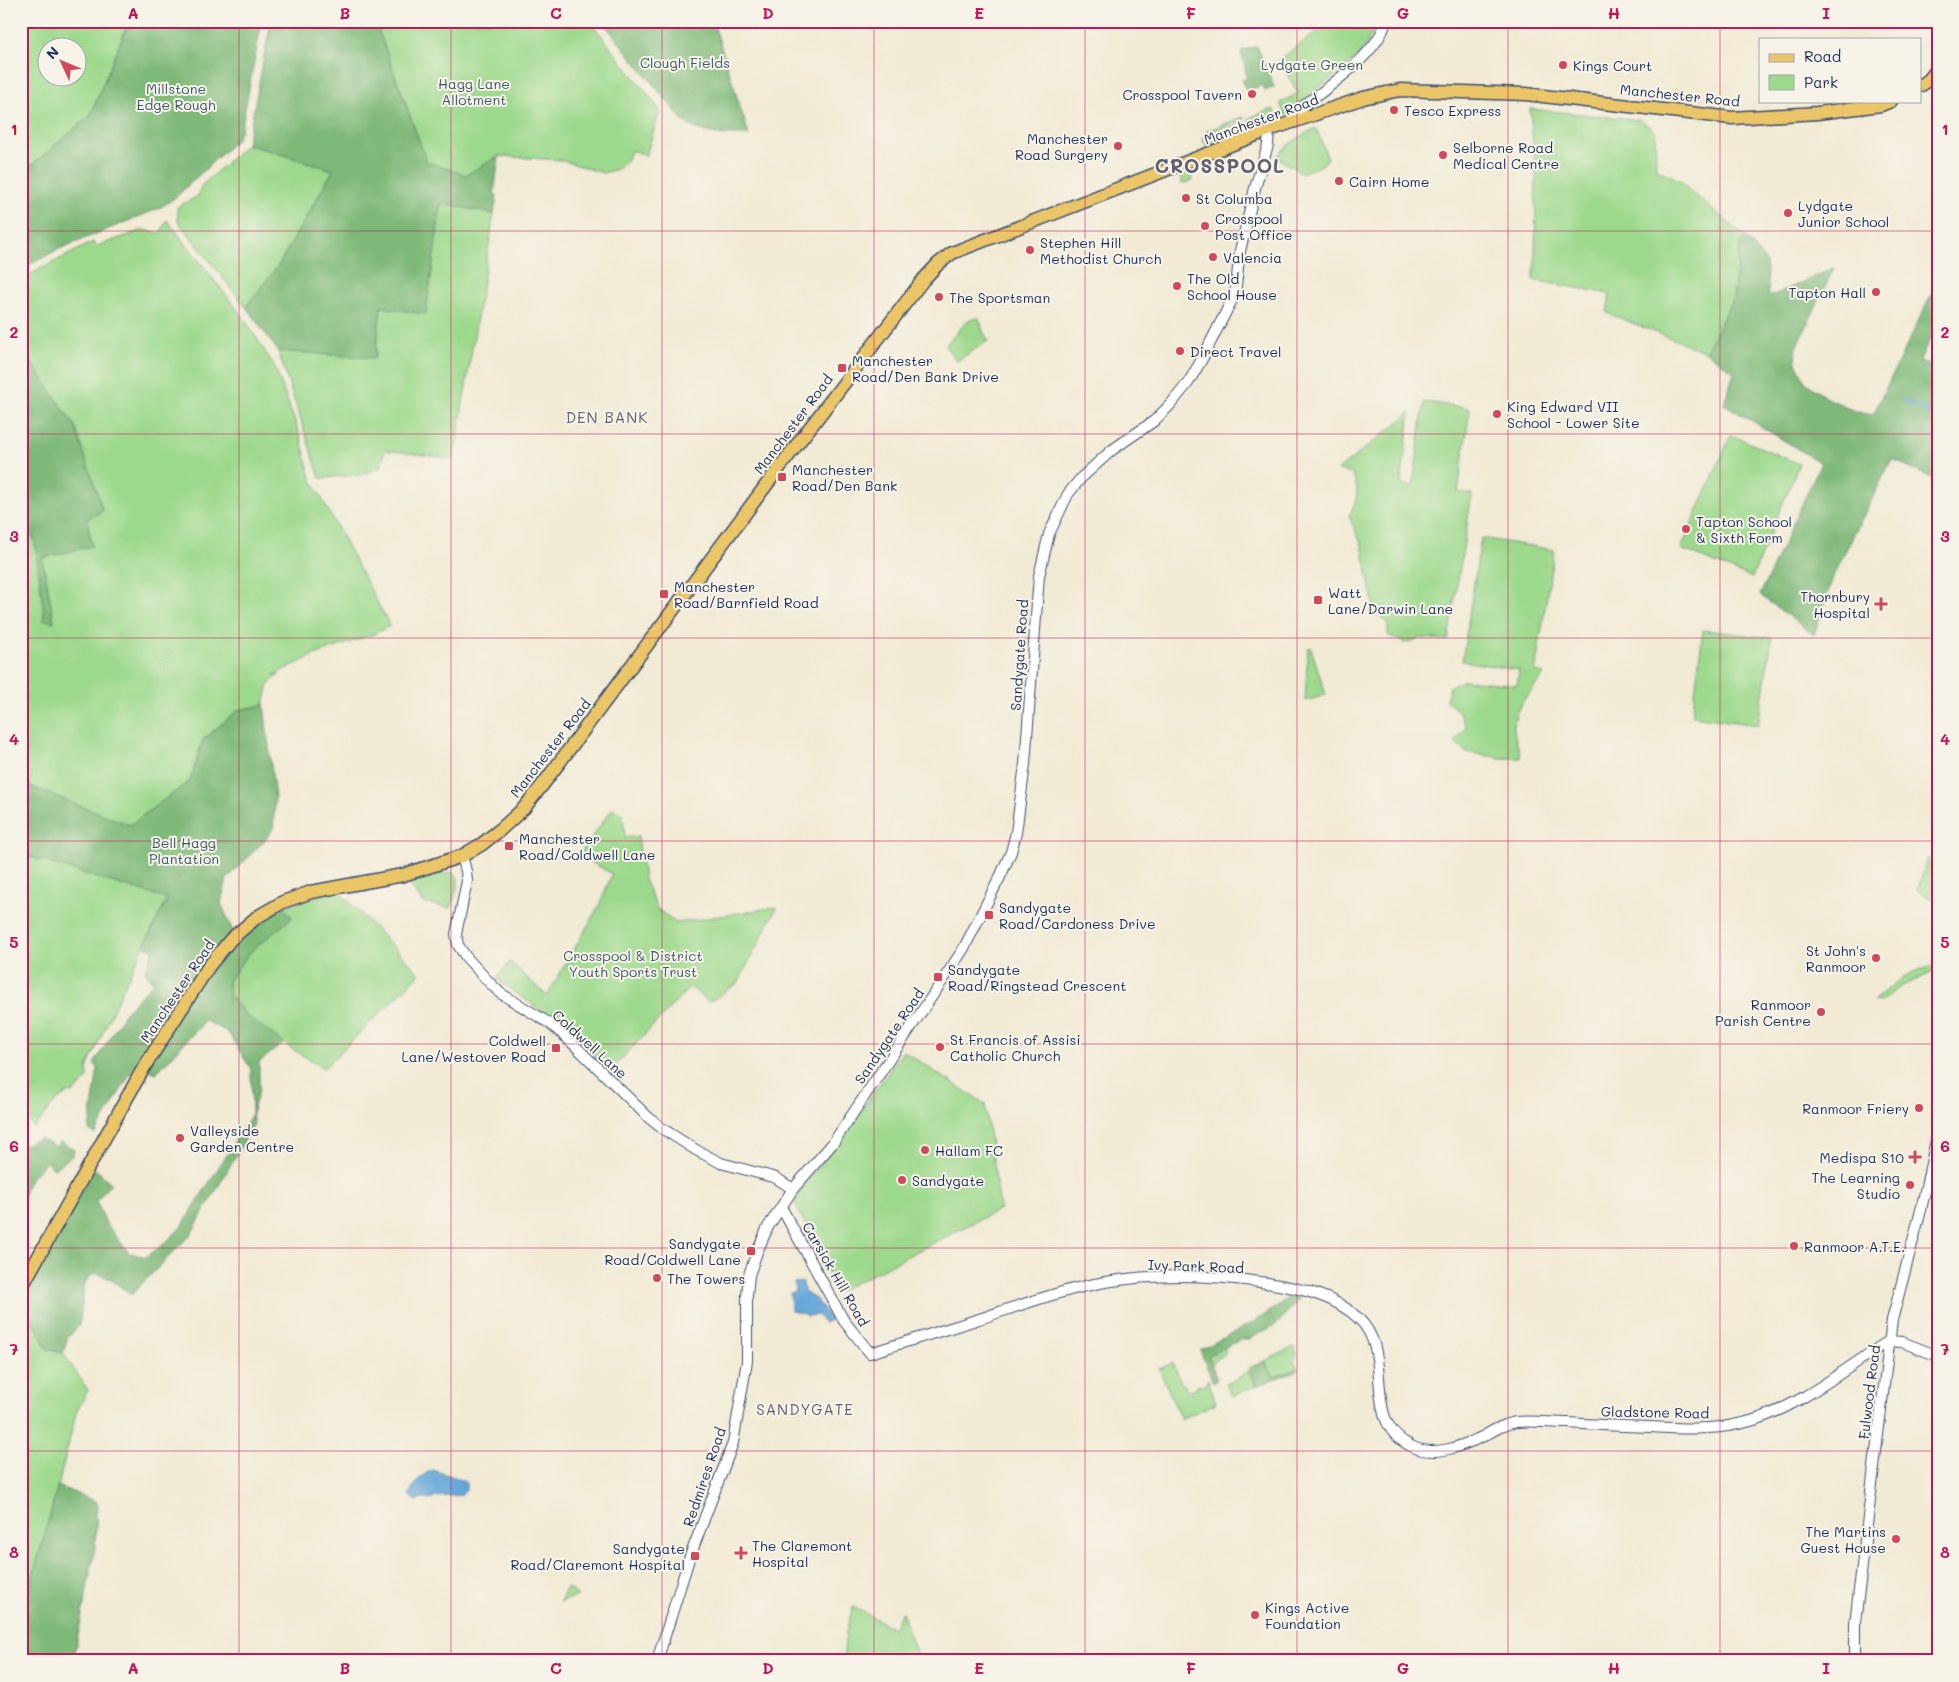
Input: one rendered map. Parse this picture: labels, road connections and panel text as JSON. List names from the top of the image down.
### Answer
{
  "streets": {
    "main road": ["Manchester Road"],
    "street": [
      "Sandygate Road",
      "Coldwell Lane",
      "Ivy Park Road",
      "Carsick Hill Road",
      "Fulwood Road",
      "Gladstone Road",
      "Redmires Road"
    ]
  },
  "crossings": [
    ["Manchester Road", "Sandygate Road"],
    ["Manchester Road", "Coldwell Lane"],
    ["Sandygate Road", "Coldwell Lane"],
    ["Sandygate Road", "Redmires Road"],
    ["Coldwell Lane", "Redmires Road"],
    ["Ivy Park Road", "Carsick Hill Road"],
    ["Ivy Park Road", "Gladstone Road"],
    ["Carsick Hill Road", "Redmires Road"],
    ["Fulwood Road", "Gladstone Road"]
  ],
  "districts": ["CROSSPOOL", "DEN BANK", "SANDYGATE"],
  "parks": [
    "Clough Fields",
    "Lydgate Green",
    "Hagg Lane Allotment",
    "Millstone Edge Rough",
    "Bell Hagg Plantation",
    "Crosspool & District Youth Sports Trust"
  ],
  "places": {
    "other": [
      "Kings Court",
      "Crosspool Tavern",
      "Tesco Express",
      "Manchester Road Surgery",
      "Selborne Road Medical Centre",
      "Cairn Home",
      "St Columba",
      "Lydgate Junior School",
      "Crosspool Post Office",
      "Stephen Hill Methodist Church",
      "Valencia",
      "The Old School House",
      "Tapton Hall",
      "The Sportsman",
      "Direct Travel",
      "King Edward VII School - Lower Site",
      "Tapton School & Sixth Form",
      "St John's Ranmoor",
      "Ranmoor Parish Centre",
      "St Francis of Assisi Catholic Church",
      "Ranmoor Friery",
      "Valleyside Garden Centre",
      "Hallam FC",
      "Sandygate",
      "The Learning Studio",
      "Ranmoor A.T.E.",
      "The Towers",
      "The Martins Guest House",
      "Kings Active Foundation"
    ],
    "transit": [
      "Manchester Road/Den Bank Drive",
      "Manchester Road/Den Bank",
      "Manchester Road/Barnfield Road",
      "Watt Lane/Darwin Lane",
      "Manchester Road/Coldwell Lane",
      "Sandygate Road/Cardoness Drive",
      "Sandygate Road/Ringstead Crescent",
      "Coldwell Lane/Westover Road",
      "Sandygate Road/Coldwell Lane",
      "Sandygate Road/Claremont Hospital"
    ],
    "health": ["Thornbury Hospital", "Medispa S10", "The Claremont Hospital"]
  },
  "legend": ["Road", "Park"],
  "north": "top left",
  "grid": {
    "columns": [
      "A",
      "B",
      "C",
      "D",
      "E",
      "F",
      "G",
      "H",
      "I"
    ],
    "rows": [
      "1",
      "2",
      "3",
      "4",
      "5",
      "6",
      "7",
      "8"
    ]
  }
}
